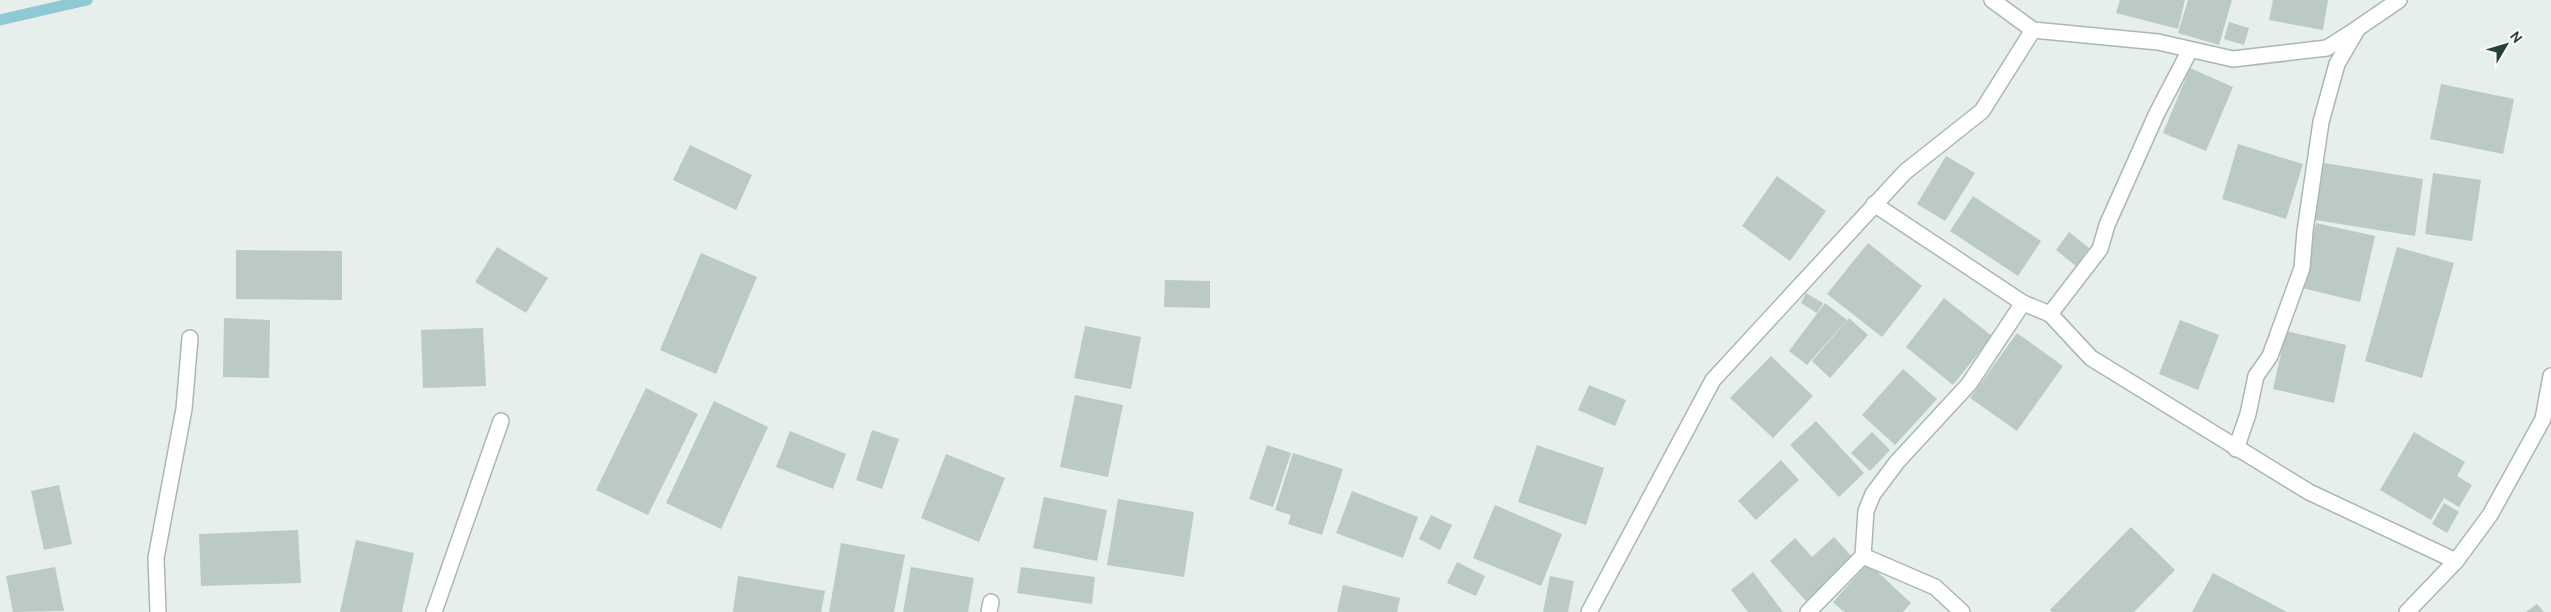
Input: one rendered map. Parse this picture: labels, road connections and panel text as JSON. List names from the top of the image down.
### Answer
{
  "north": "top right"
}
